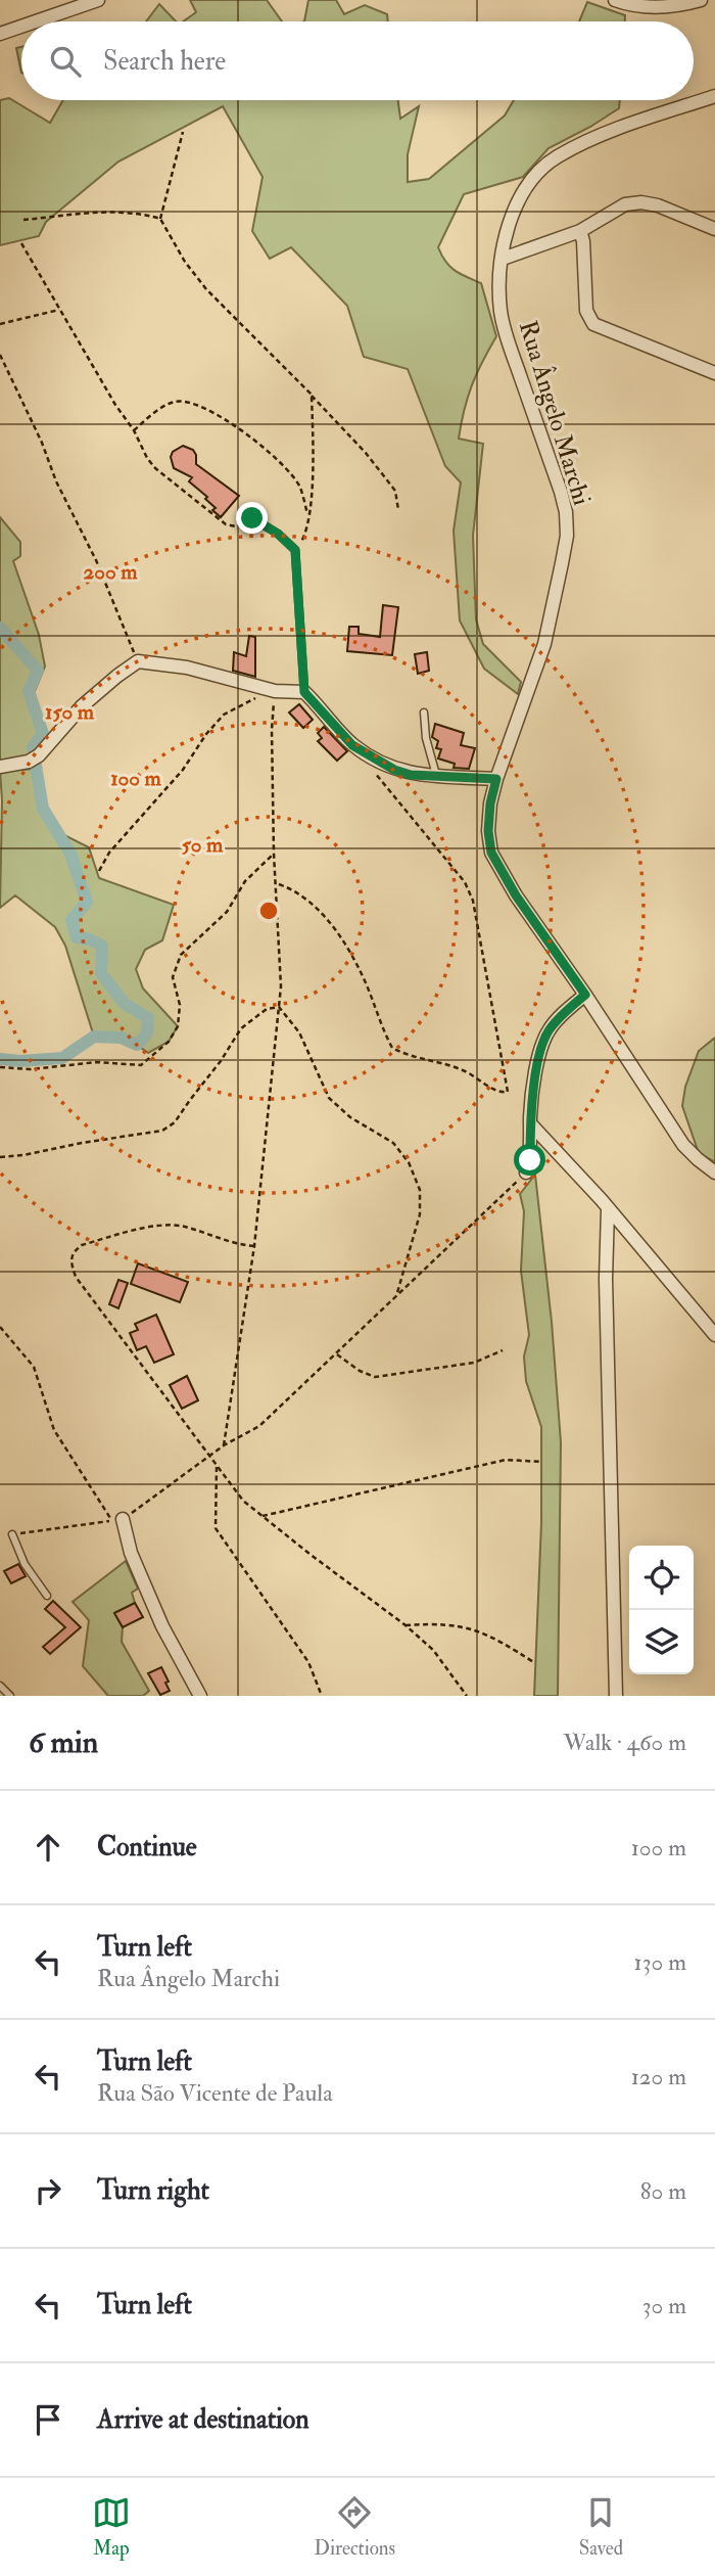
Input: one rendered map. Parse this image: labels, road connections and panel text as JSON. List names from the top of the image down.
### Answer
{
  "streets": {
    "street": ["Rua Ângelo Marchi"]
  },
  "page": {
    "search": "Search here",
    "heading": ["6 min", "Walk · 460 m"],
    "list": [
      ["Continue", "100 m"],
      ["Turn left", "Rua Ângelo Marchi", "130 m"],
      ["Turn left", "Rua São Vicente de Paula", "120 m"],
      ["Turn right", "80 m"],
      ["Turn left", "30 m"],
      "Arrive at destination"
    ],
    "nav": ["Map", "Directions", "Saved"]
  },
  "rings": [
    "200 m",
    "150 m",
    "100 m",
    "50 m"
  ]
}
